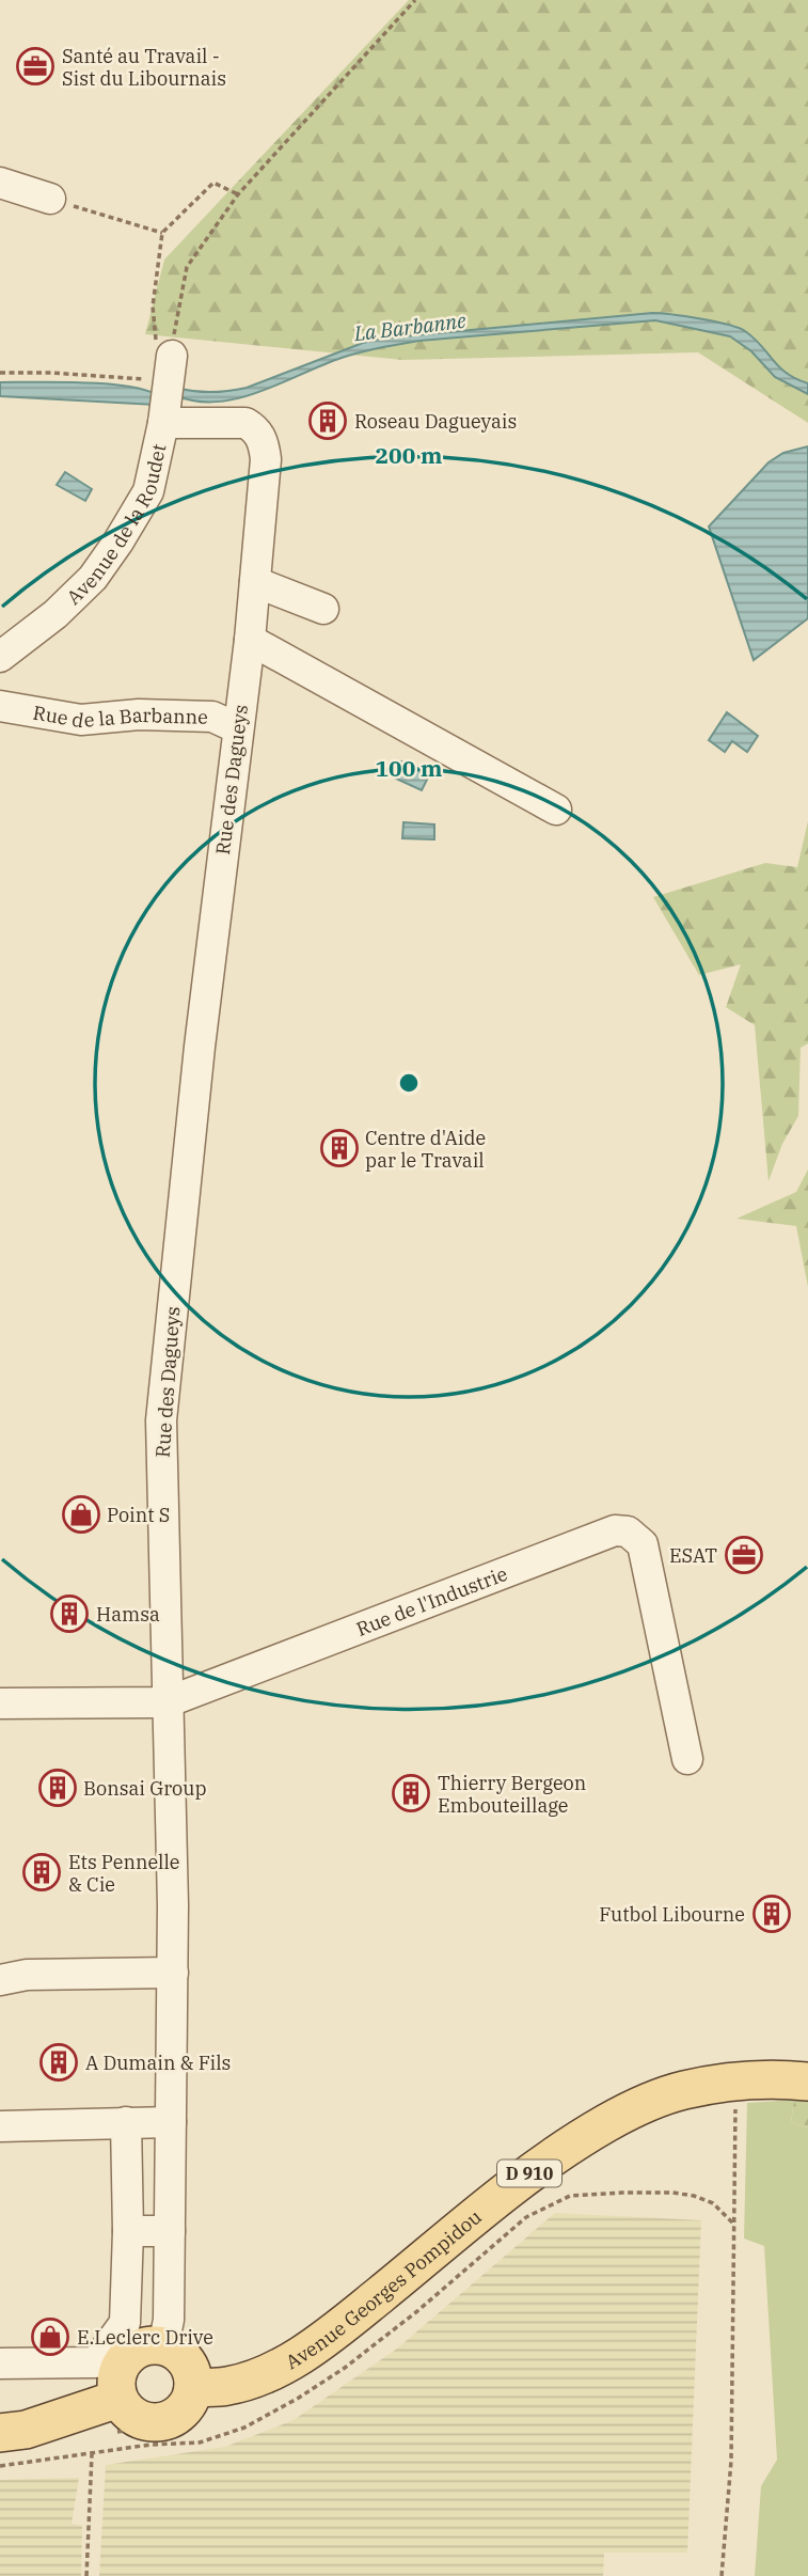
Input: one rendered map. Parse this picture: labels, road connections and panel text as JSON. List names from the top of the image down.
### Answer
{
  "streets": {
    "main road": ["D 910", "Avenue Georges Pompidou"],
    "street": [
      "Avenue de la Roudet",
      "Rue de la Barbanne",
      "Rue des Dagueys",
      "Rue de l'Industrie"
    ]
  },
  "crossings": [
    ["Avenue de la Roudet", "Rue des Dagueys"],
    ["Rue de la Barbanne", "Rue des Dagueys"],
    ["Rue des Dagueys", "Rue de l'Industrie"],
    ["Rue des Dagueys", "Avenue Georges Pompidou"]
  ],
  "water": ["La Barbanne"],
  "places": {
    "office": ["Santé au Travail - Sist du Libournais", "ESAT"],
    "building": [
      "Roseau Dagueyais",
      "Centre d'Aide par le Travail",
      "Hamsa",
      "Bonsai Group",
      "Thierry Bergeon Embouteillage",
      "Ets Pennelle & Cie",
      "Futbol Libourne",
      "A Dumain & Fils"
    ],
    "shop": ["Point S", "E.Leclerc Drive"]
  },
  "rings": ["200 m", "100 m"]
}
